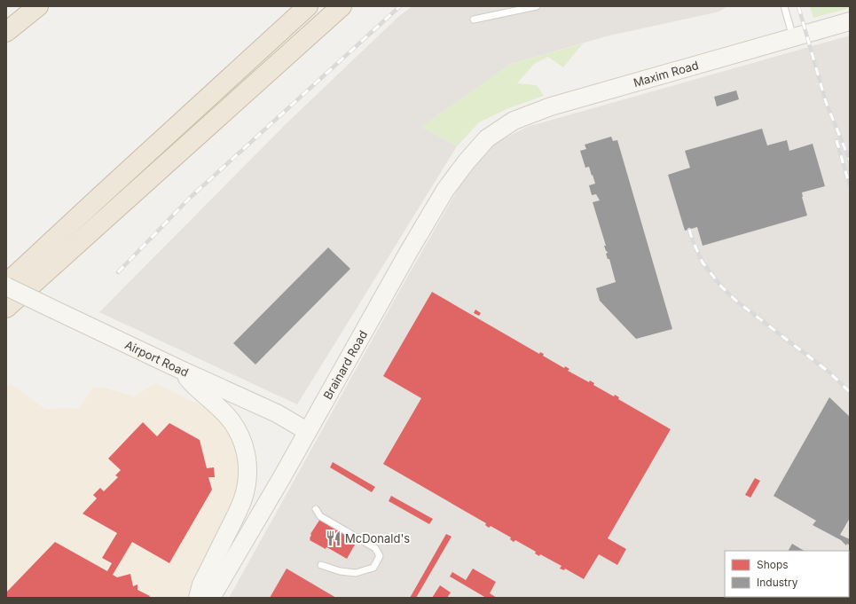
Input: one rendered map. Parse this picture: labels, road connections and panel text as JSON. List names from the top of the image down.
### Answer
{
  "streets": {
    "main road": ["Maxim Road", "Airport Road", "Brainard Road"]
  },
  "crossings": [
    ["Maxim Road", "Brainard Road"],
    ["Airport Road", "Brainard Road"]
  ],
  "places": {
    "restaurant": ["McDonald's"]
  },
  "legend": ["Shops", "Industry"]
}
